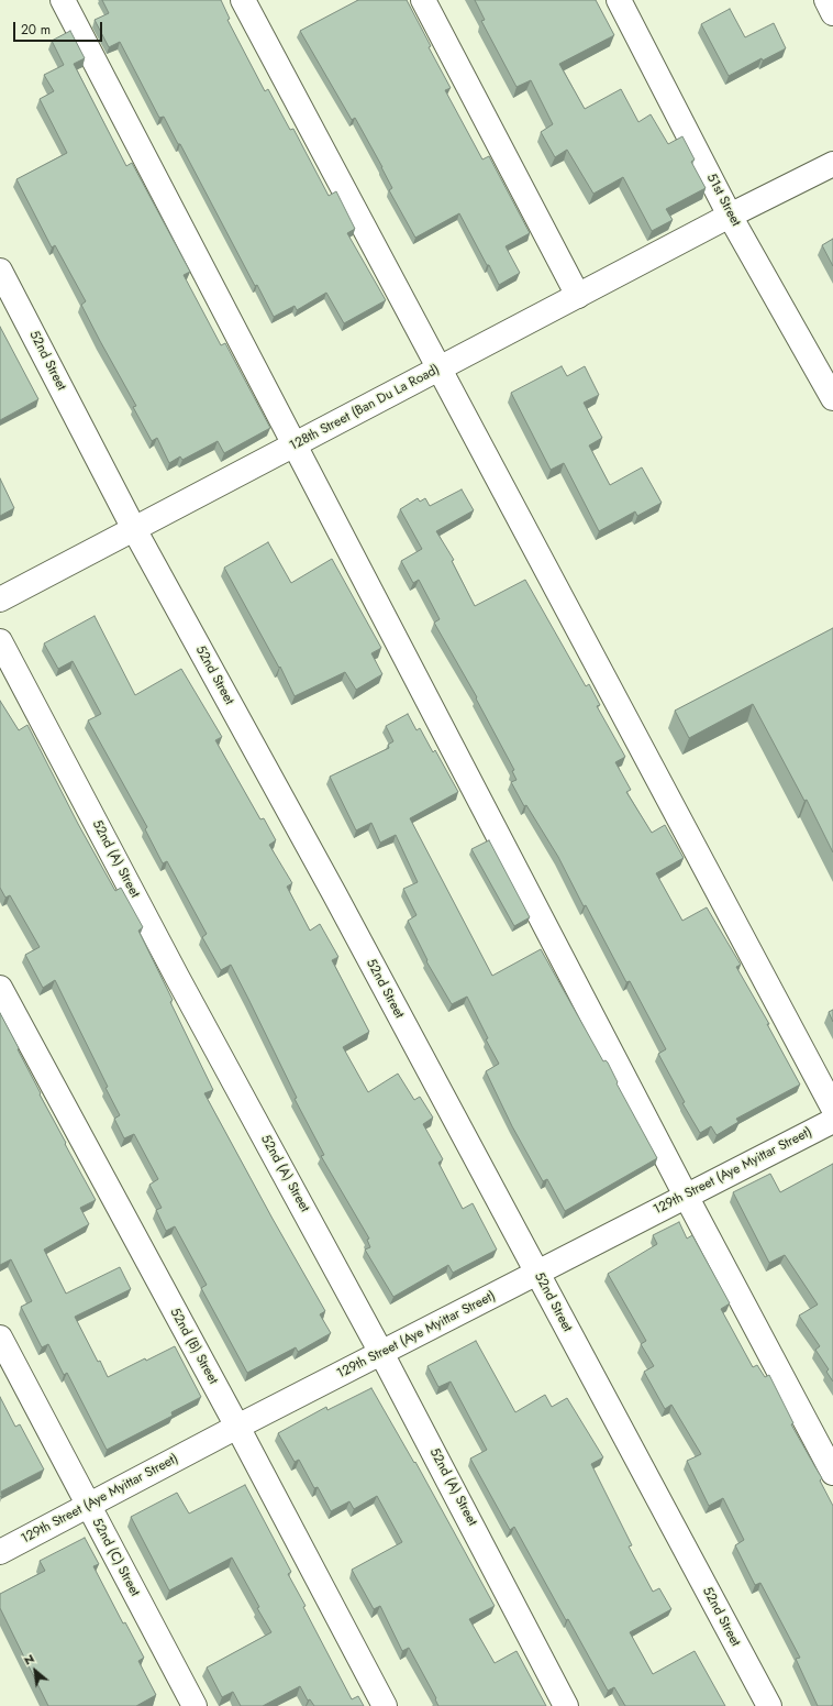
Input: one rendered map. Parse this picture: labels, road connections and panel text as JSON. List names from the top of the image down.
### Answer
{
  "streets": {
    "street": [
      "51st Street",
      "52nd Street",
      "128th Street (Ban Du La Road)",
      "52nd (A) Street",
      "129th Street (Aye Myittar Street)",
      "52nd (B) Street",
      "52nd (C) Street"
    ]
  },
  "crossings": [
    ["51st Street", "128th Street (Ban Du La Road)"],
    ["52nd Street", "128th Street (Ban Du La Road)"],
    ["52nd Street", "129th Street (Aye Myittar Street)"],
    ["52nd (A) Street", "129th Street (Aye Myittar Street)"],
    ["129th Street (Aye Myittar Street)", "52nd (B) Street"],
    ["129th Street (Aye Myittar Street)", "52nd (C) Street"]
  ],
  "scale_bar": "20 m",
  "north": "top left"
}
